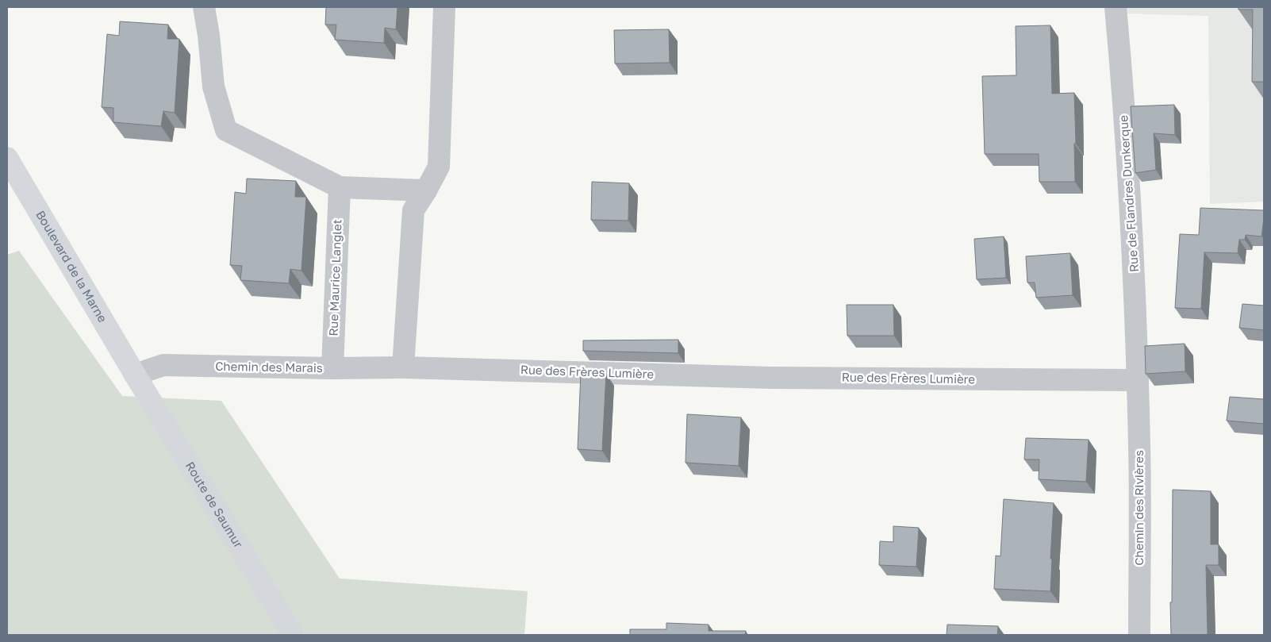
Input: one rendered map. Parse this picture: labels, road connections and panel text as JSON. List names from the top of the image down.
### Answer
{
  "streets": {
    "main road": ["Boulevard de la Marne", "Route de Saumur"],
    "street": [
      "Rue de Flandres Dunkerque",
      "Rue Maurice Langlet",
      "Chemin des Marais",
      "Rue des Frères Lumière",
      "Chemin des Rivières"
    ]
  },
  "crossings": [
    ["Rue de Flandres Dunkerque", "Rue des Frères Lumière"],
    ["Rue de Flandres Dunkerque", "Chemin des Rivières"],
    ["Boulevard de la Marne", "Chemin des Marais"],
    ["Boulevard de la Marne", "Route de Saumur"],
    ["Rue Maurice Langlet", "Chemin des Marais"],
    ["Chemin des Marais", "Rue des Frères Lumière"],
    ["Chemin des Marais", "Route de Saumur"],
    ["Rue des Frères Lumière", "Chemin des Rivières"]
  ]
}
